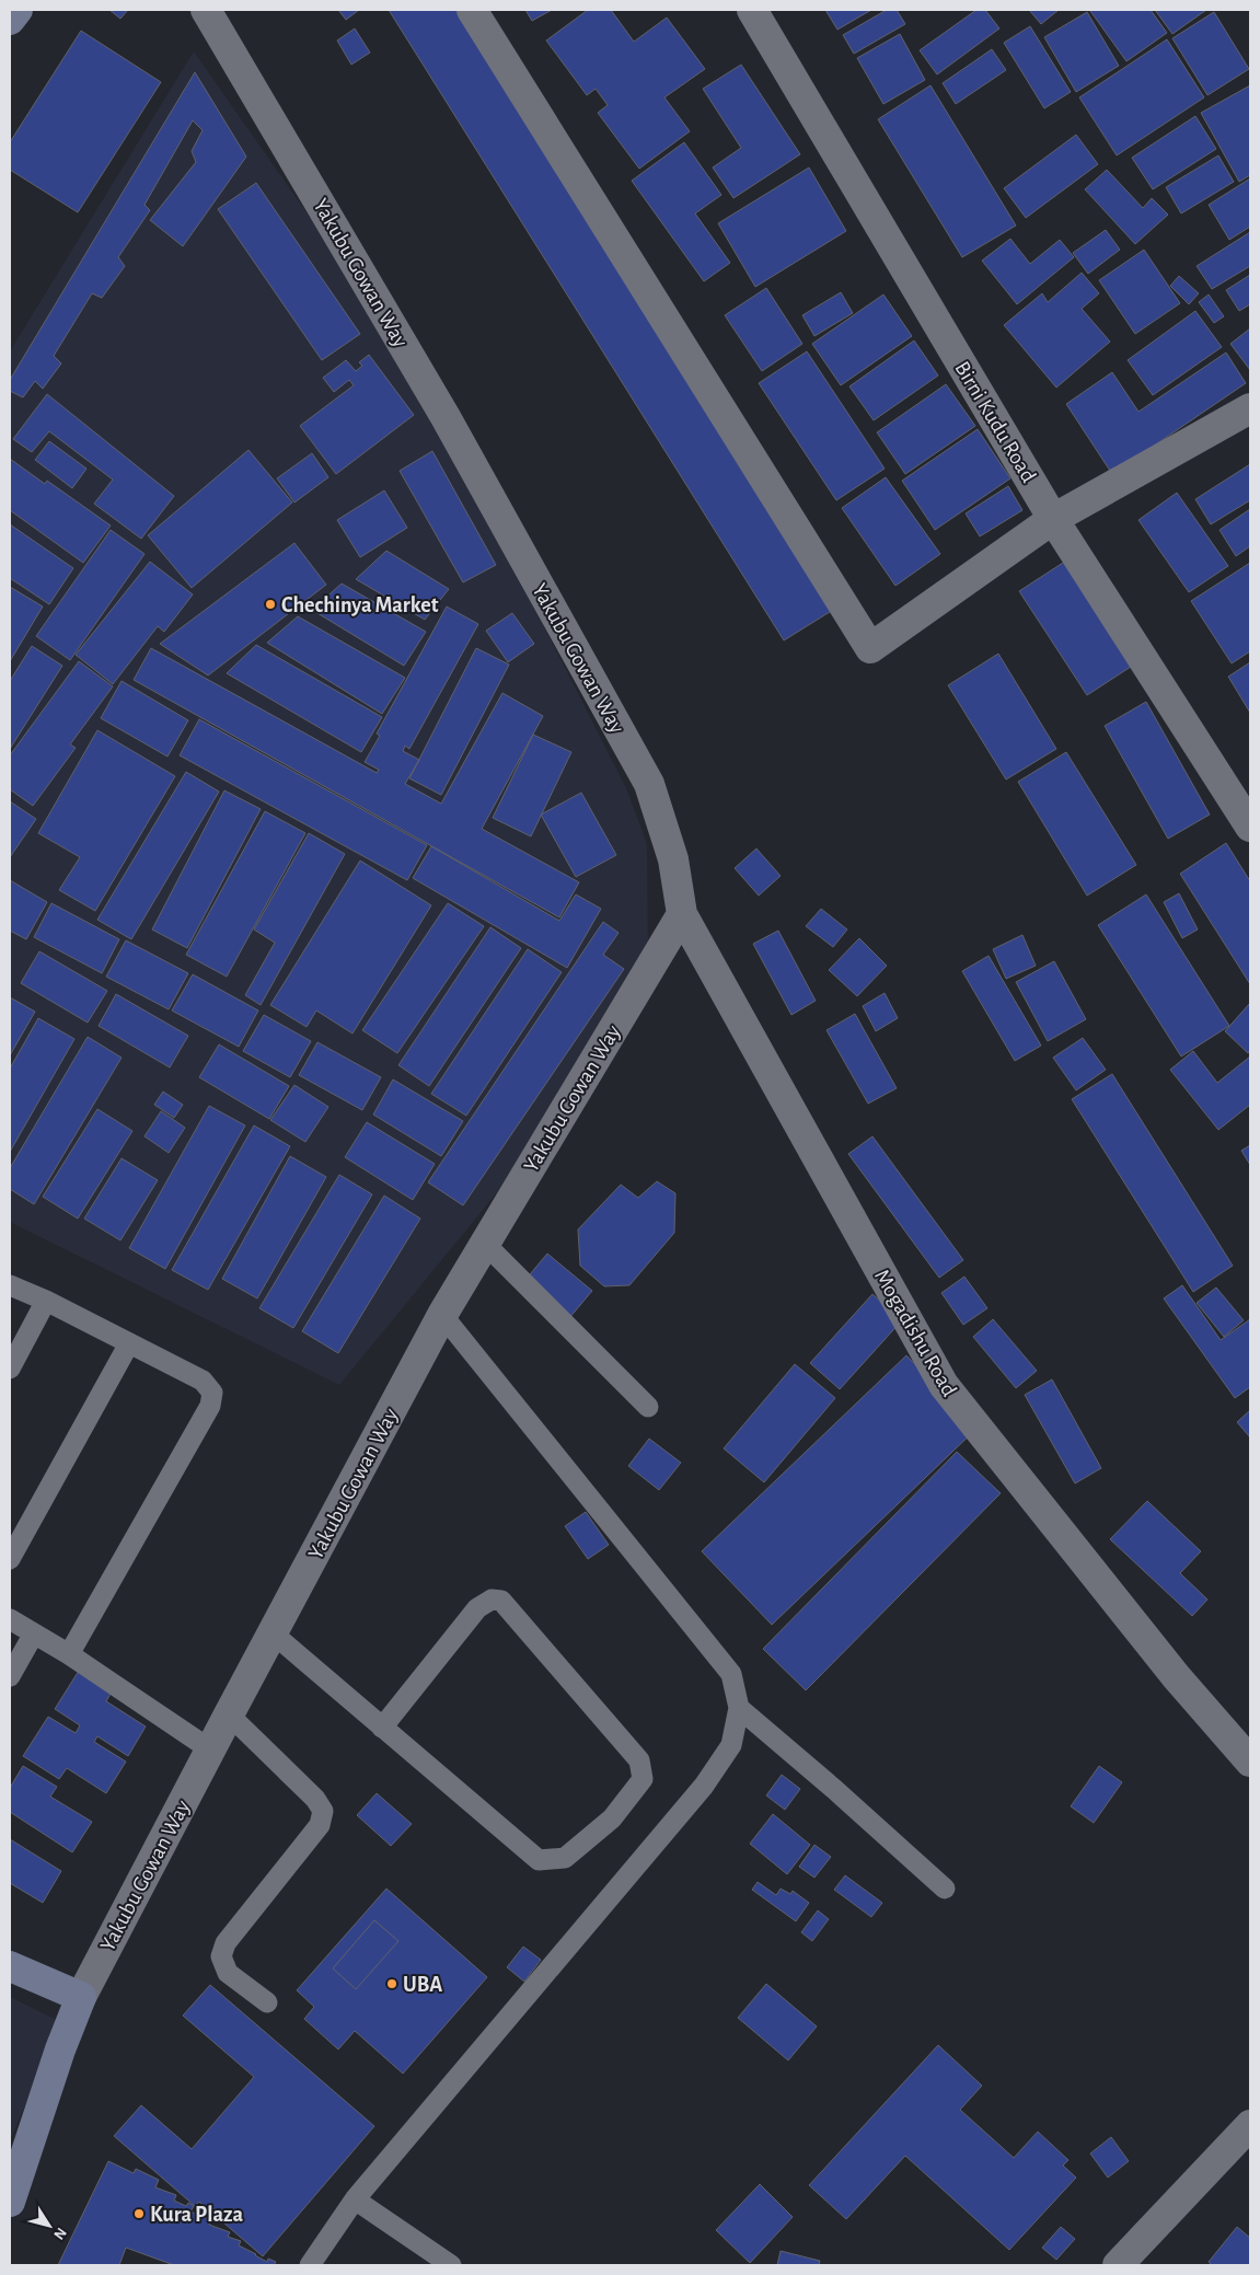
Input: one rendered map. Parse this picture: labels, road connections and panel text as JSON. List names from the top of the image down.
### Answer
{
  "streets": {
    "street": ["Yakubu Gowan Way", "Birni Kudu Road", "Mogadishu Road"]
  },
  "crossings": [
    ["Yakubu Gowan Way", "Mogadishu Road"]
  ],
  "places": ["Chechinya Market", "UBA", "Kura Plaza"],
  "north": "bottom right"
}
